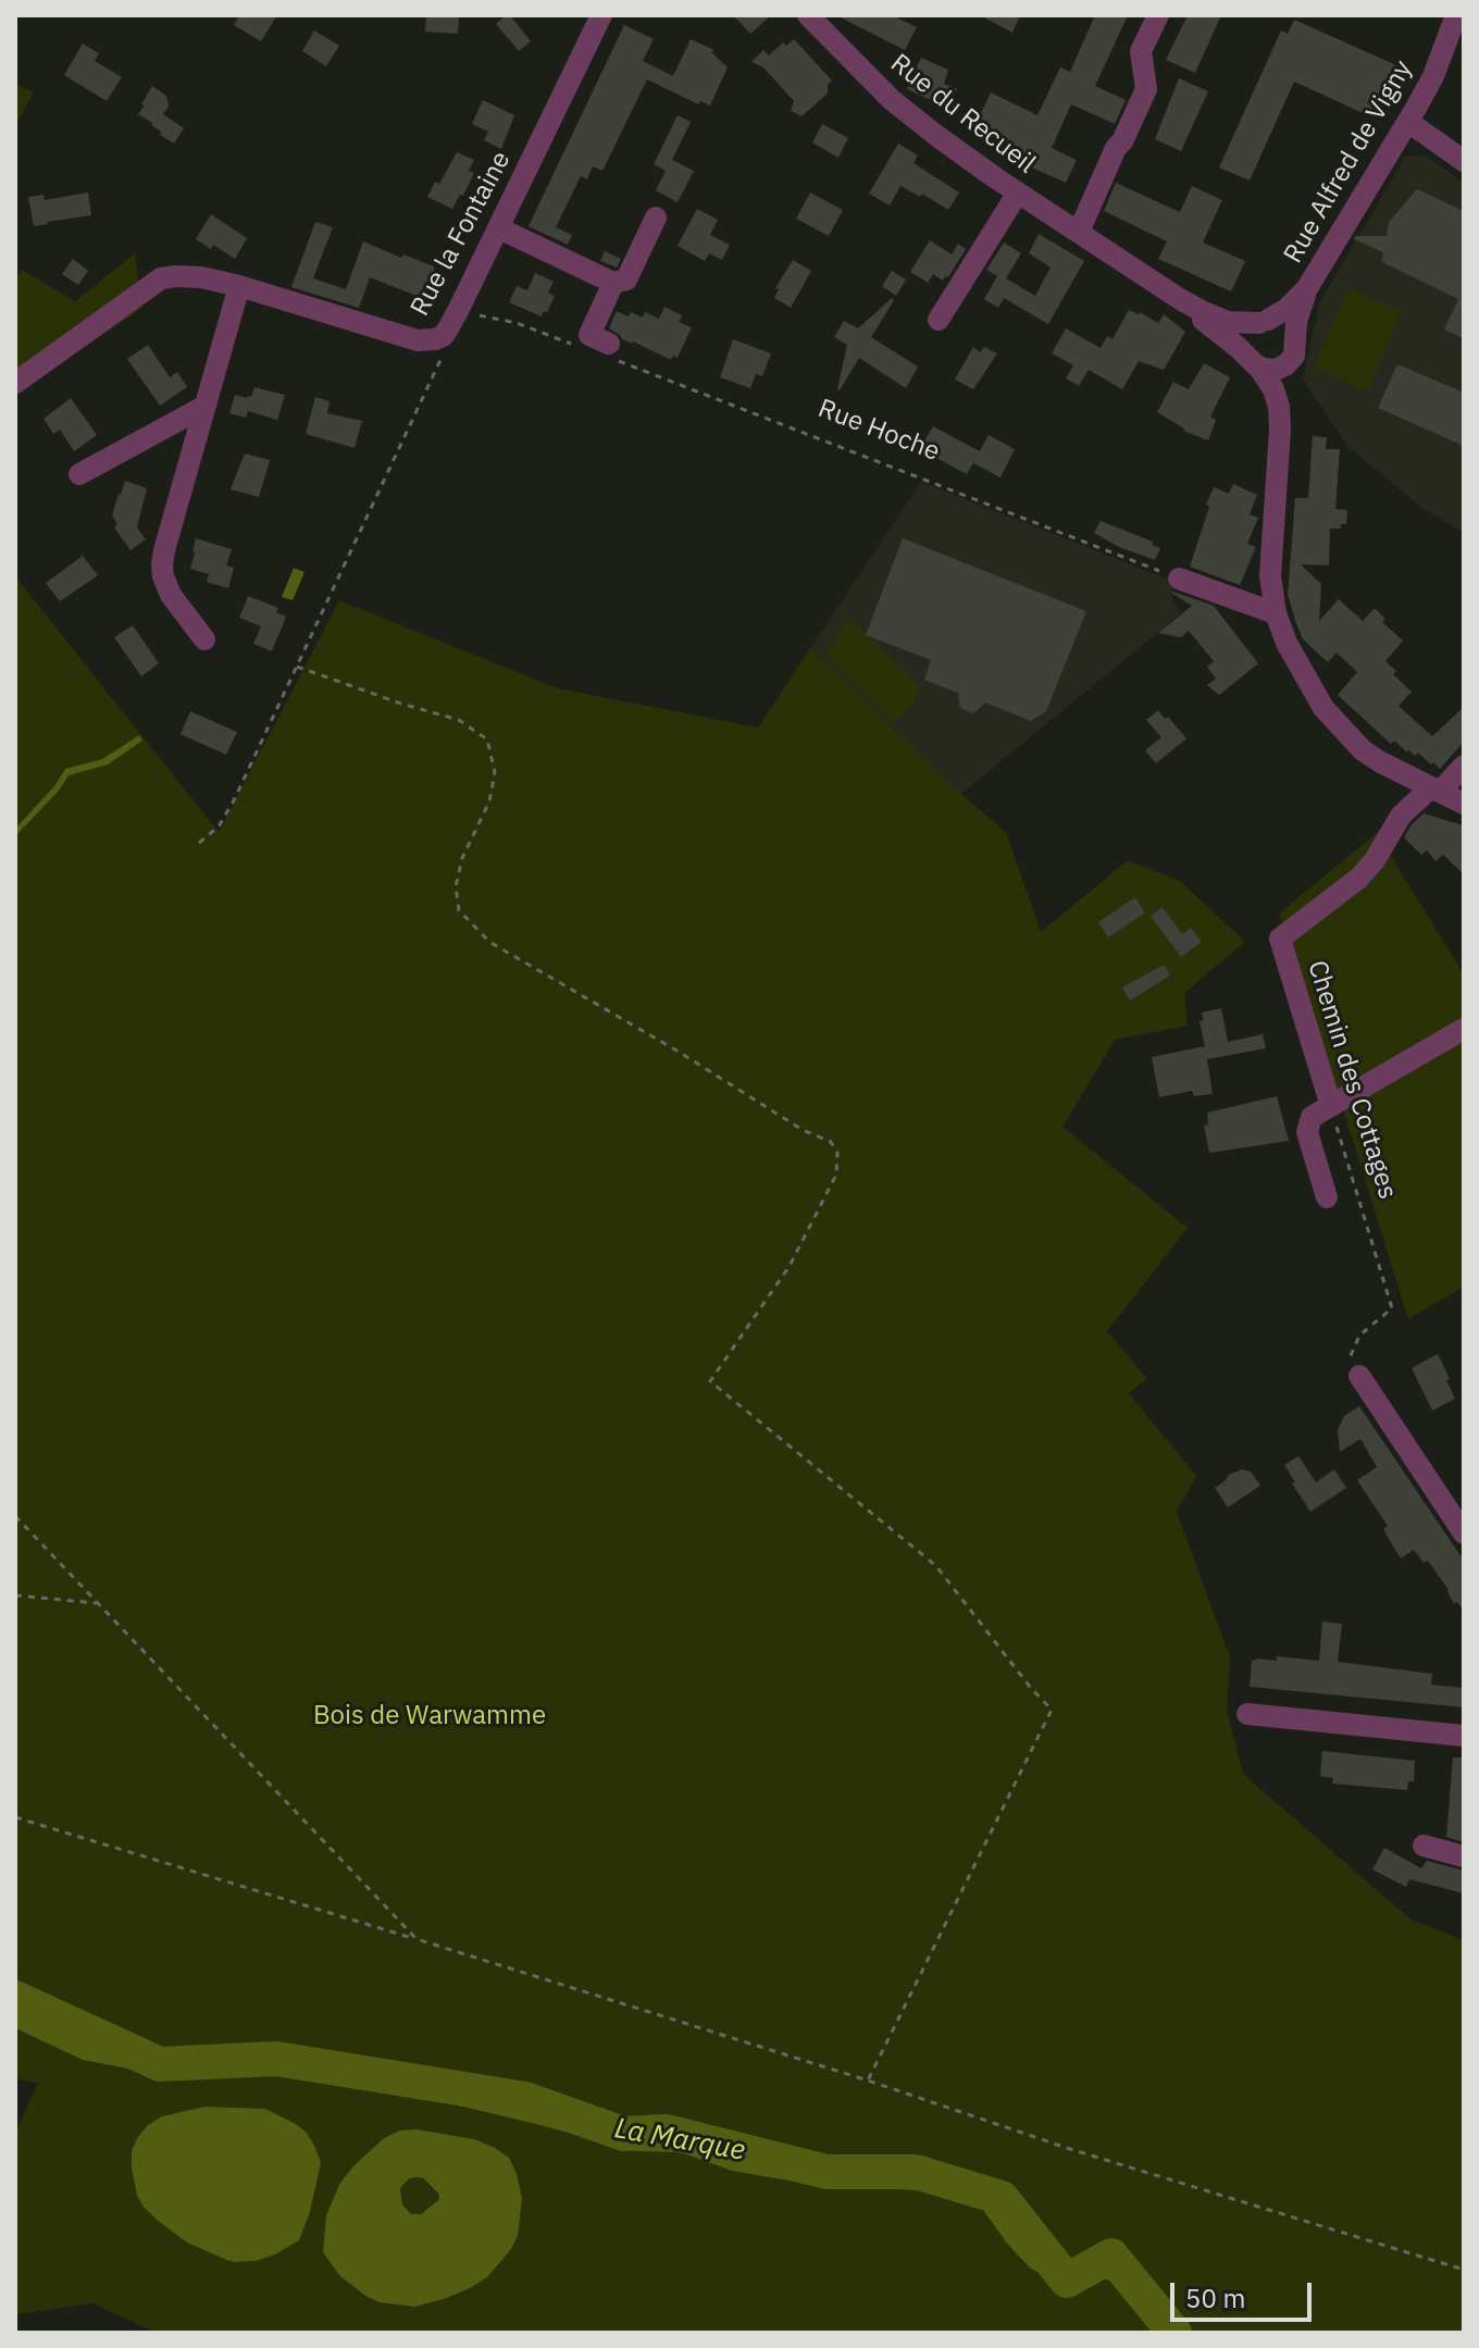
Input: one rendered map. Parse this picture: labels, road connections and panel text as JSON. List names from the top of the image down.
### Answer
{
  "streets": {
    "street": [
      "Rue du Recueil",
      "Rue Alfred de Vigny",
      "Rue la Fontaine",
      "Chemin des Cottages"
    ],
    "path": ["Rue Hoche"]
  },
  "crossings": [
    ["Rue du Recueil", "Rue Alfred de Vigny"],
    ["Rue du Recueil", "Chemin des Cottages"]
  ],
  "water": ["La Marque"],
  "parks": ["Bois de Warwamme"],
  "scale_bar": "50 m"
}
